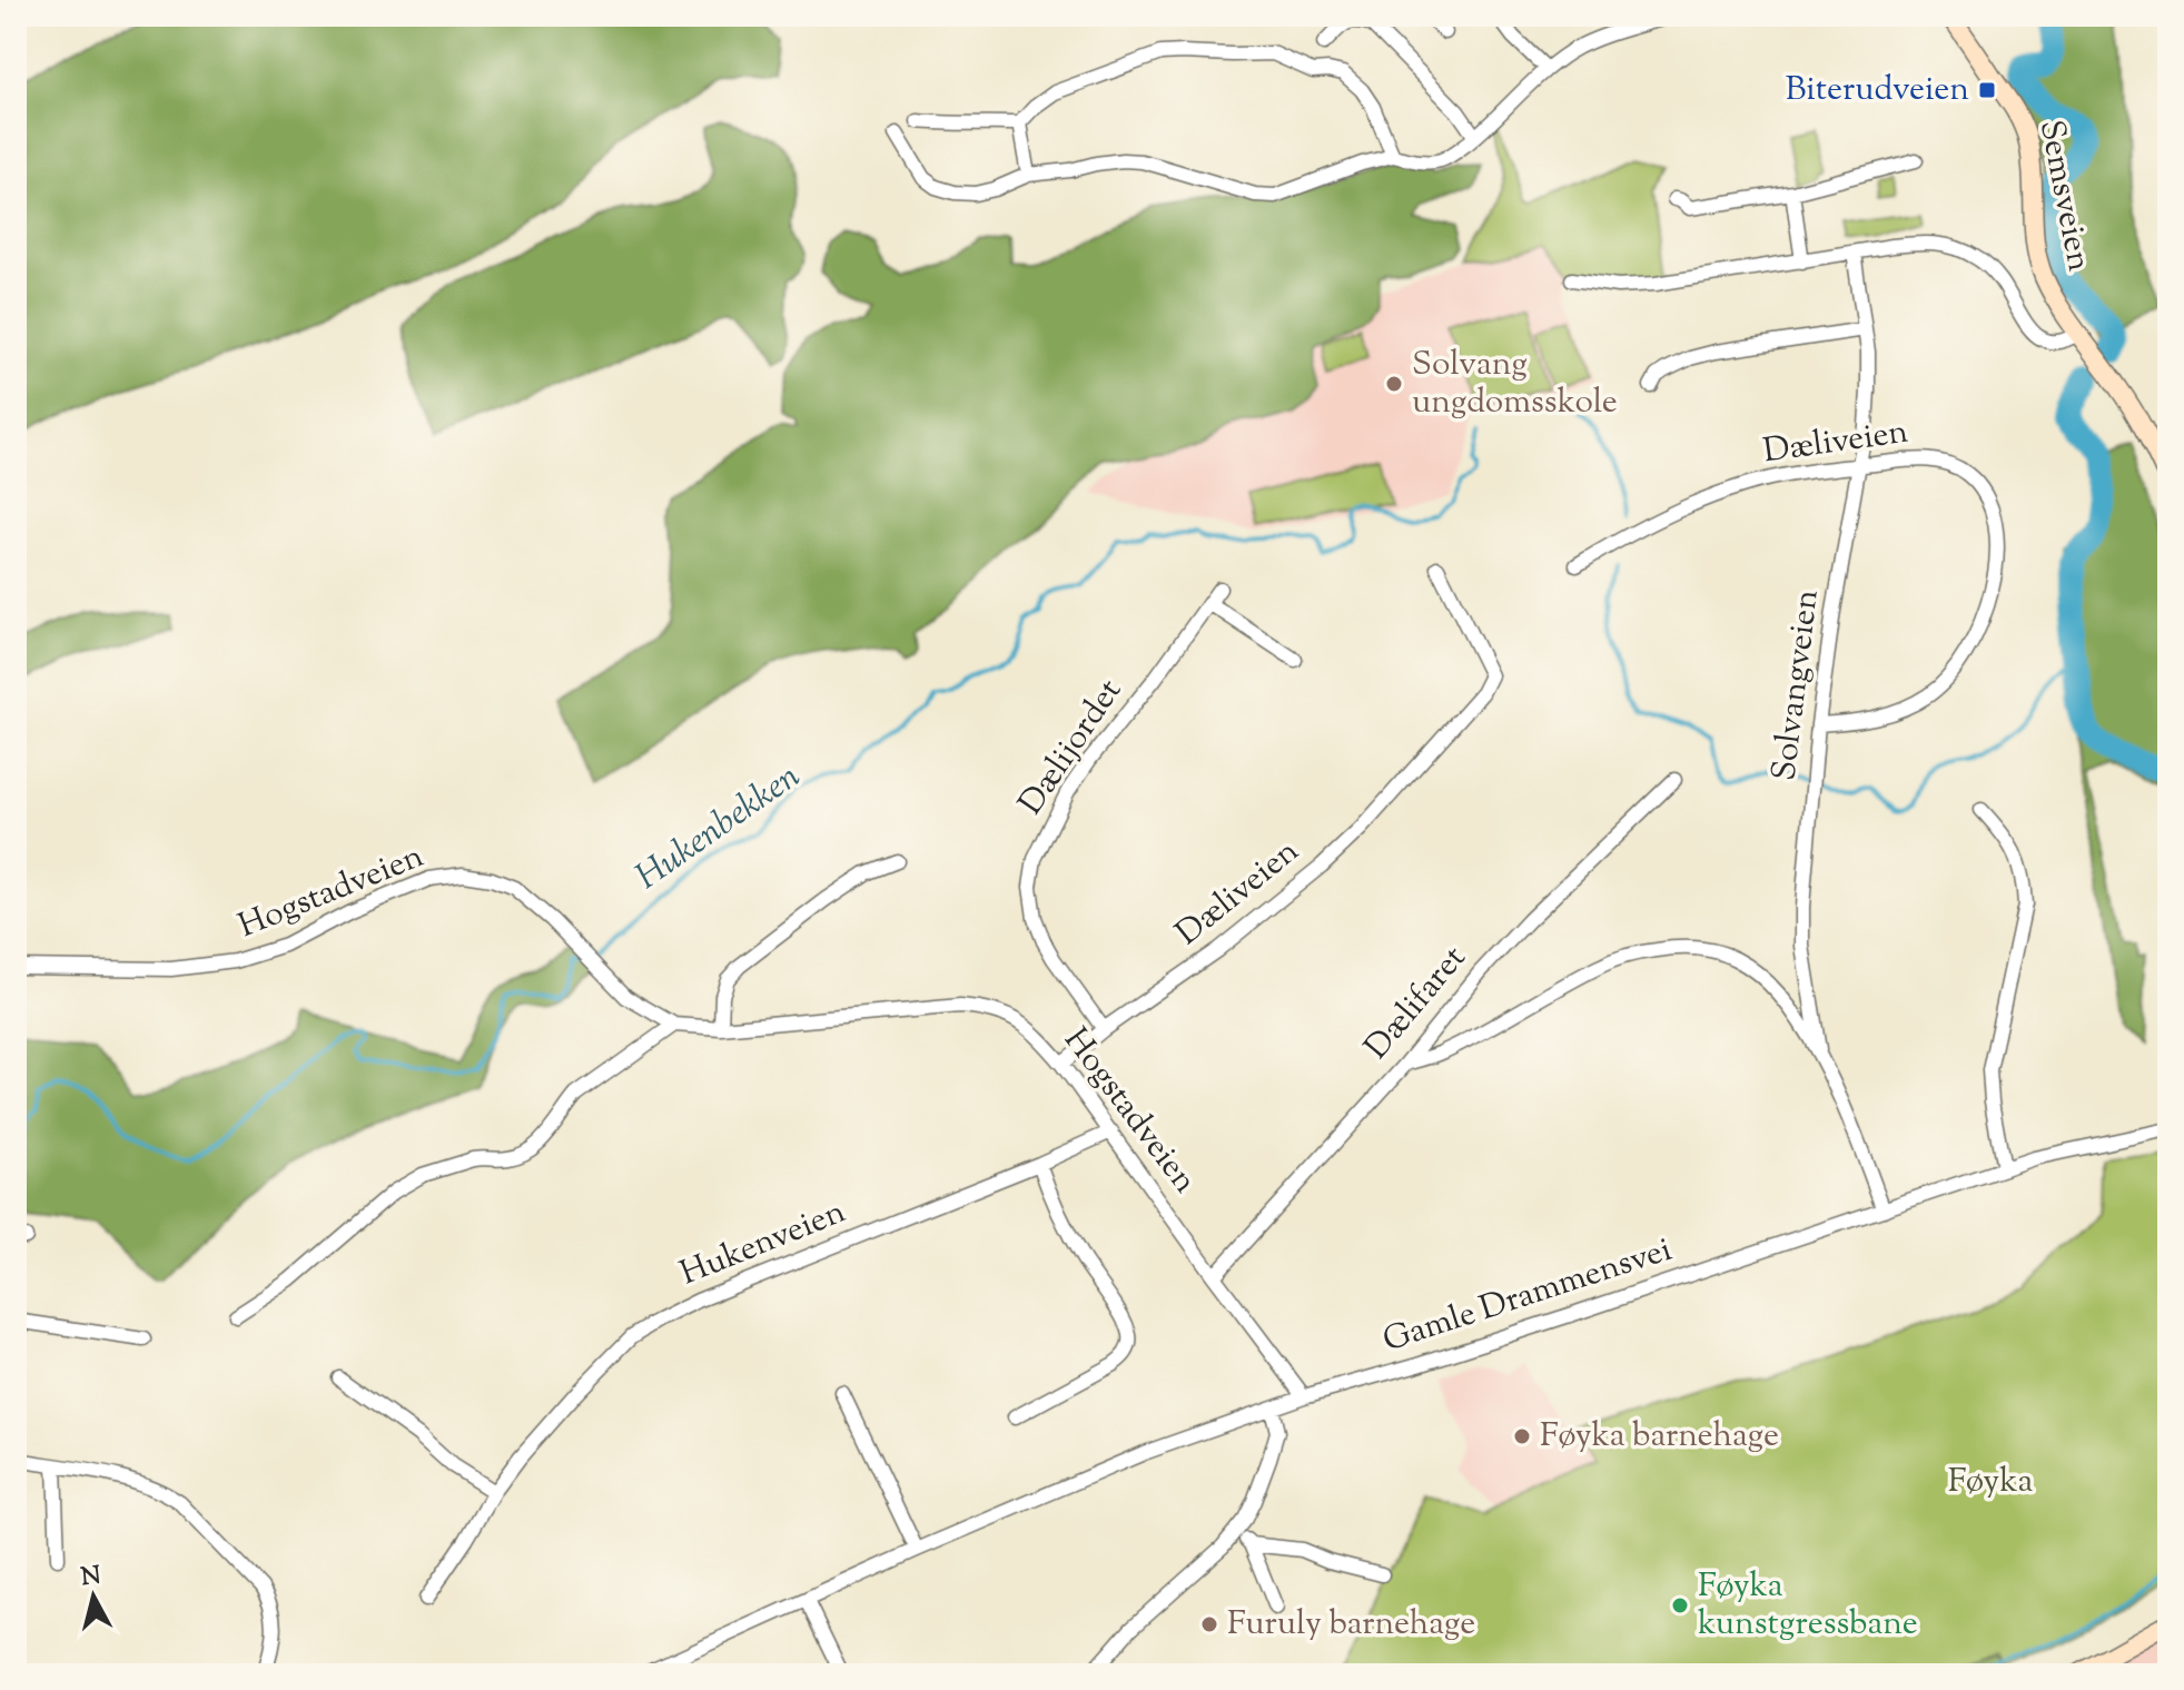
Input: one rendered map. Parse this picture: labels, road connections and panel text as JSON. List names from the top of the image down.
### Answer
{
  "streets": {
    "main road": ["Semsveien"],
    "street": [
      "Dæliveien",
      "Solvangveien",
      "Dælijordet",
      "Hogstadveien",
      "Dælifaret",
      "Hukenveien",
      "Gamle Drammensvei"
    ]
  },
  "crossings": [
    ["Dæliveien", "Solvangveien"],
    ["Dæliveien", "Dælijordet"],
    ["Dæliveien", "Hogstadveien"],
    ["Hogstadveien", "Dælifaret"],
    ["Hogstadveien", "Hukenveien"],
    ["Hogstadveien", "Gamle Drammensvei"]
  ],
  "water": ["Hukenbekken"],
  "parks": ["Føyka"],
  "places": {
    "transit": ["Biterudveien"],
    "other": [
      "Solvang ungdomsskole",
      "Føyka barnehage",
      "Føyka kunstgressbane",
      "Furuly barnehage"
    ]
  },
  "north": "top"
}
